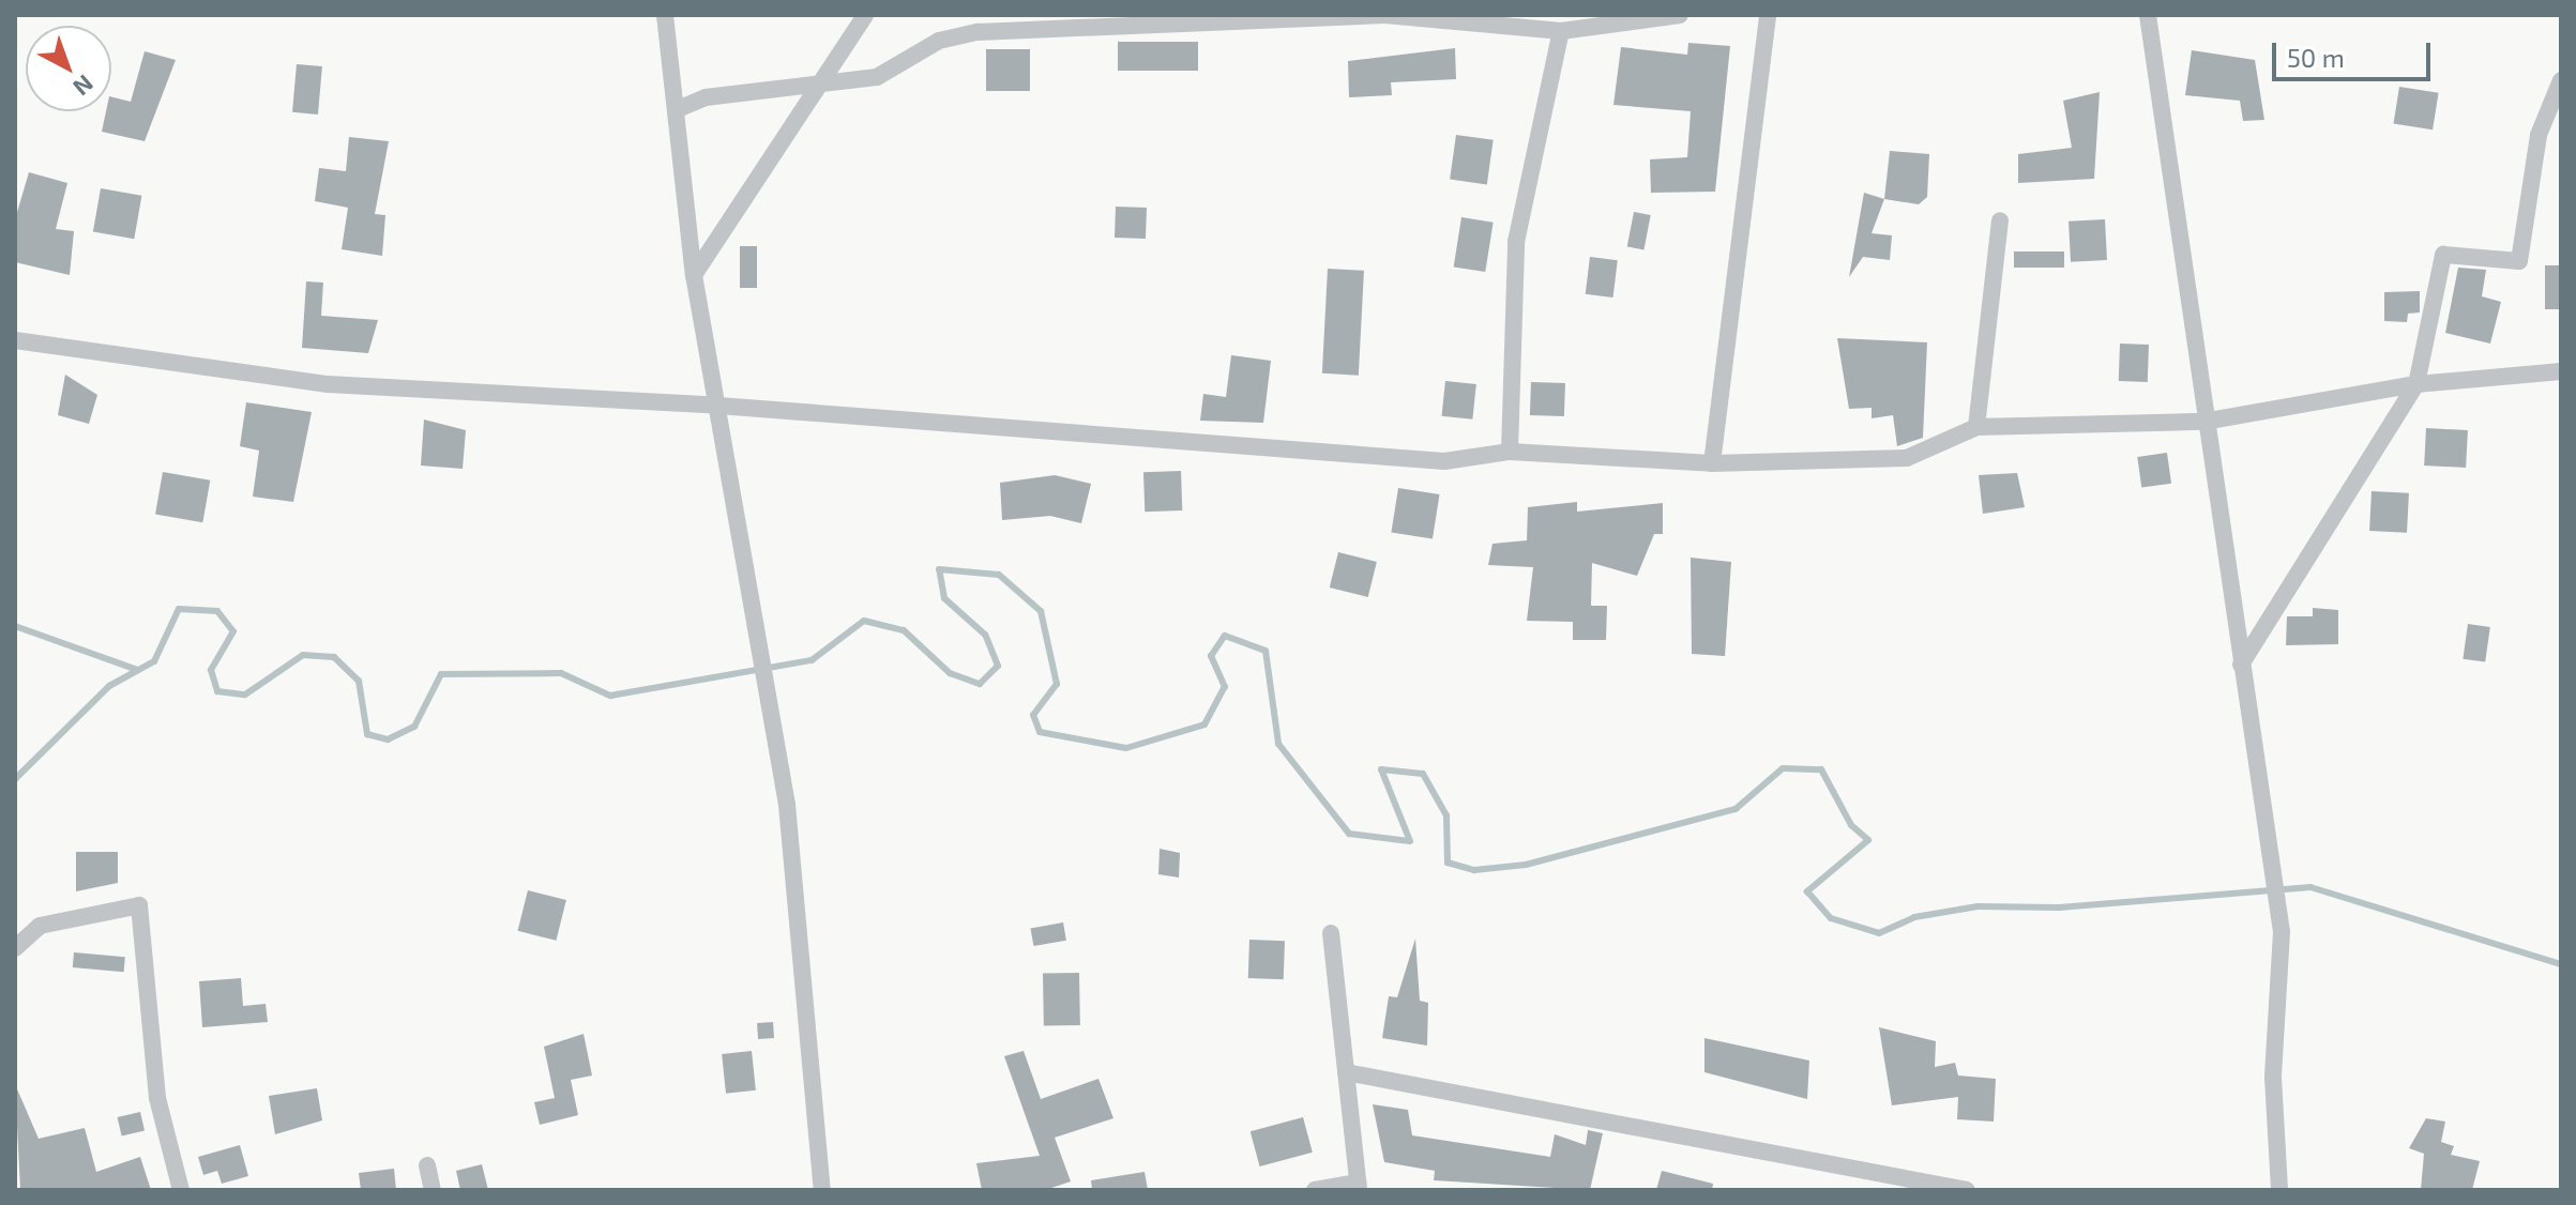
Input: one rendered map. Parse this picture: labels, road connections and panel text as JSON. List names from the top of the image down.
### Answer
{
  "scale_bar": "50 m",
  "north": "bottom right"
}
